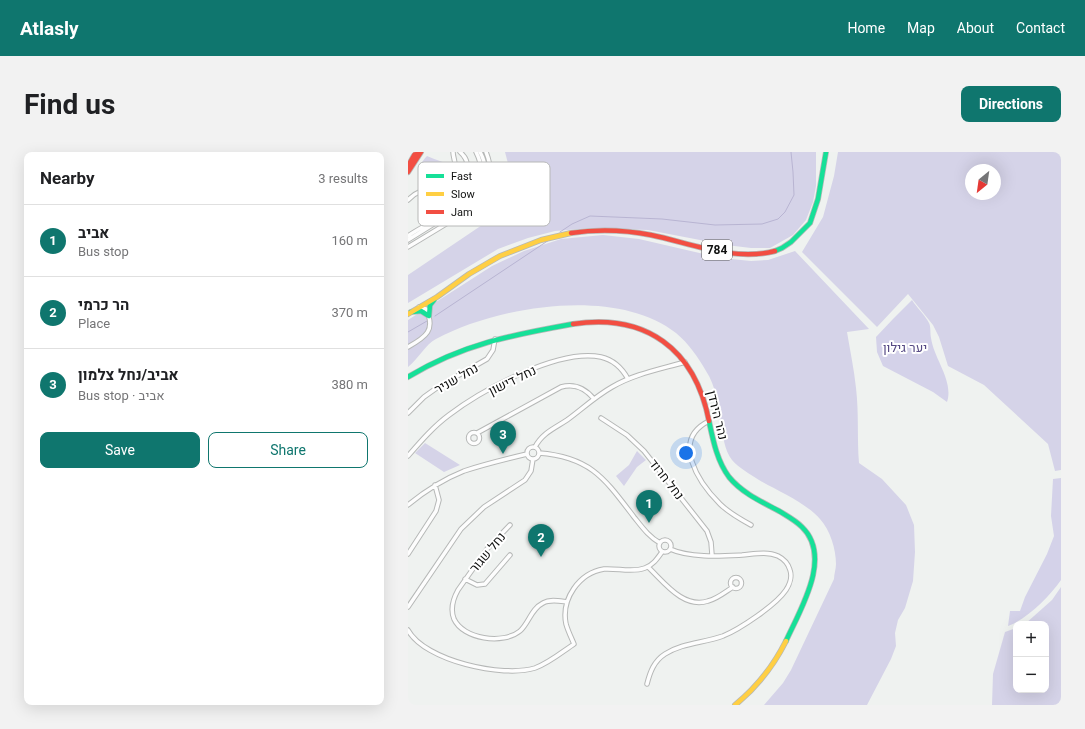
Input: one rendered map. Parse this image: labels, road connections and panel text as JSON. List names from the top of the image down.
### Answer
{
  "streets": {
    "street": [
      "784",
      "נחל שניר",
      "נחל דישון",
      "נהר הירדן",
      "נחל חרוד",
      "נחל שגור"
    ]
  },
  "crossings": [
    ["נחל שניר", "נהר הירדן"]
  ],
  "parks": ["יער גילון"],
  "legend": ["Fast", "Slow", "Jam"],
  "north": "bottom left",
  "page": {
    "header": "Atlasly",
    "nav": [
      "Home",
      "Map",
      "About",
      "Contact"
    ],
    "buttons": [
      "Directions",
      ["Save", "Share"]
    ],
    "title": "Find us",
    "heading": ["Nearby", "3 results"],
    "list": [
      {
        "mark": "1",
        "name": "אביב",
        "note": "Bus stop",
        "value": "160 m"
      },
      {
        "mark": "2",
        "name": "הר כרמי",
        "note": "Place",
        "value": "370 m"
      },
      {
        "mark": "3",
        "name": "אביב/נחל צלמון",
        "note": "Bus stop · אביב",
        "value": "380 m"
      }
    ],
    "pins": ["3", "1", "2"],
    "map_buttons": ["+", "−"]
  }
}
